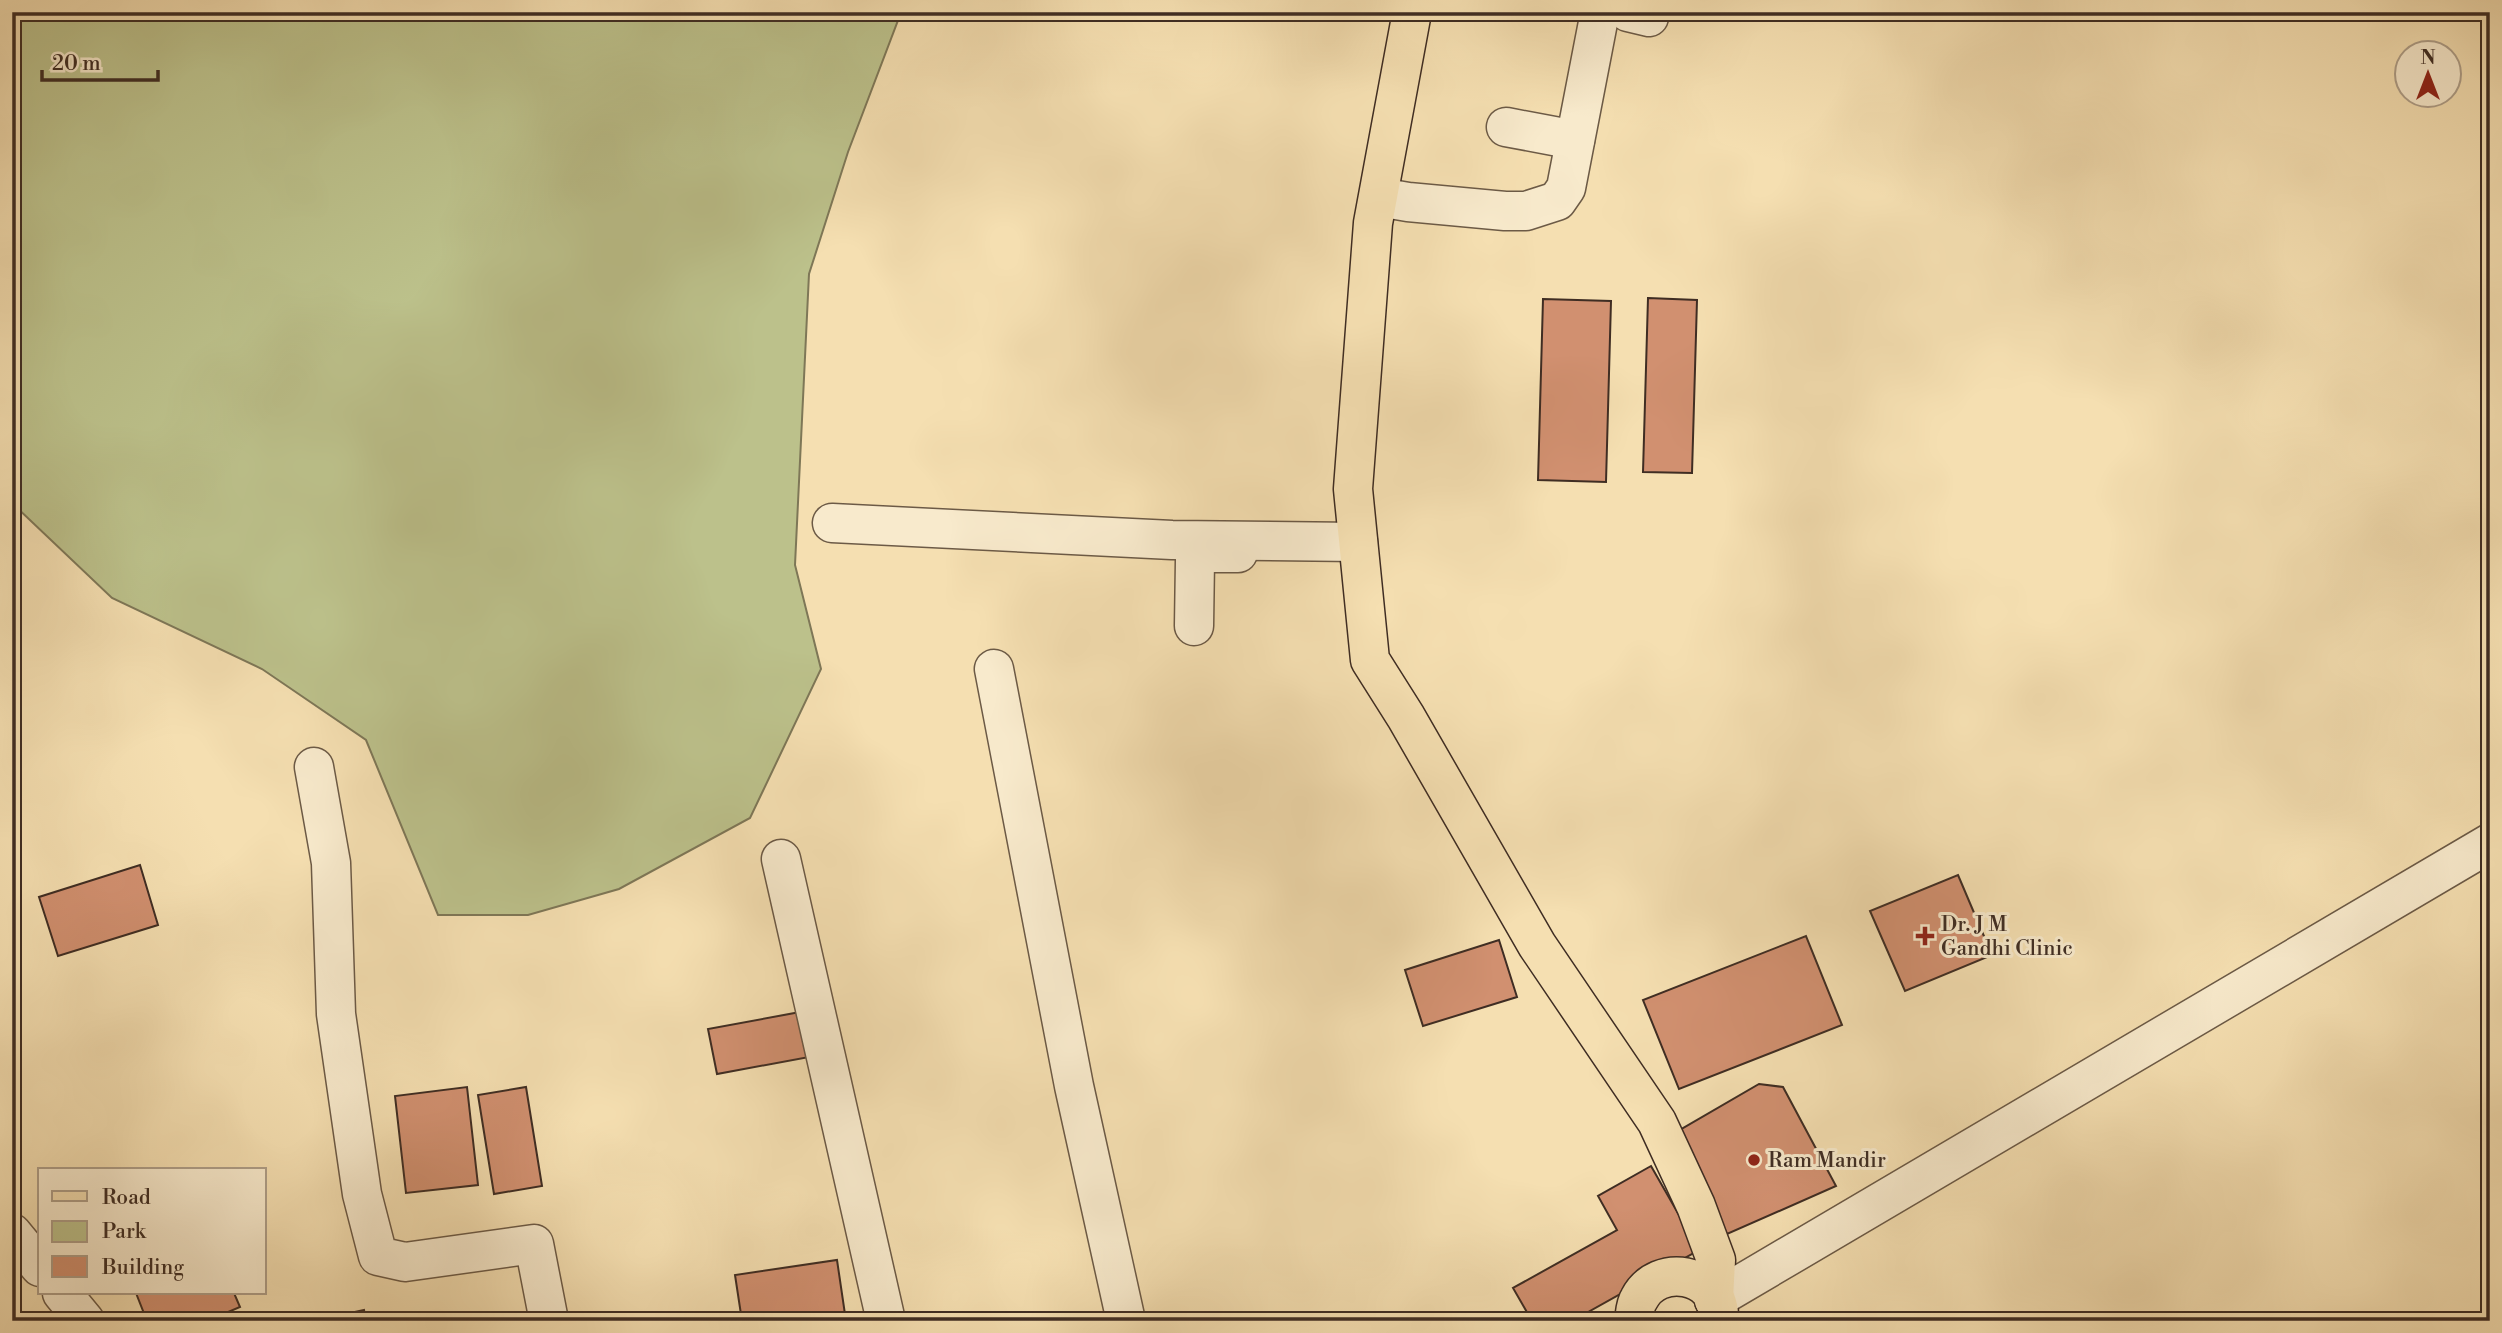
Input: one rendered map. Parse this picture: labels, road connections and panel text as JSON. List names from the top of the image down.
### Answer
{
  "places": {
    "health": ["Dr. J M Gandhi Clinic"],
    "other": ["Ram Mandir"]
  },
  "legend": ["Road", "Park", "Building"],
  "scale_bar": "20 m",
  "north": "top"
}
